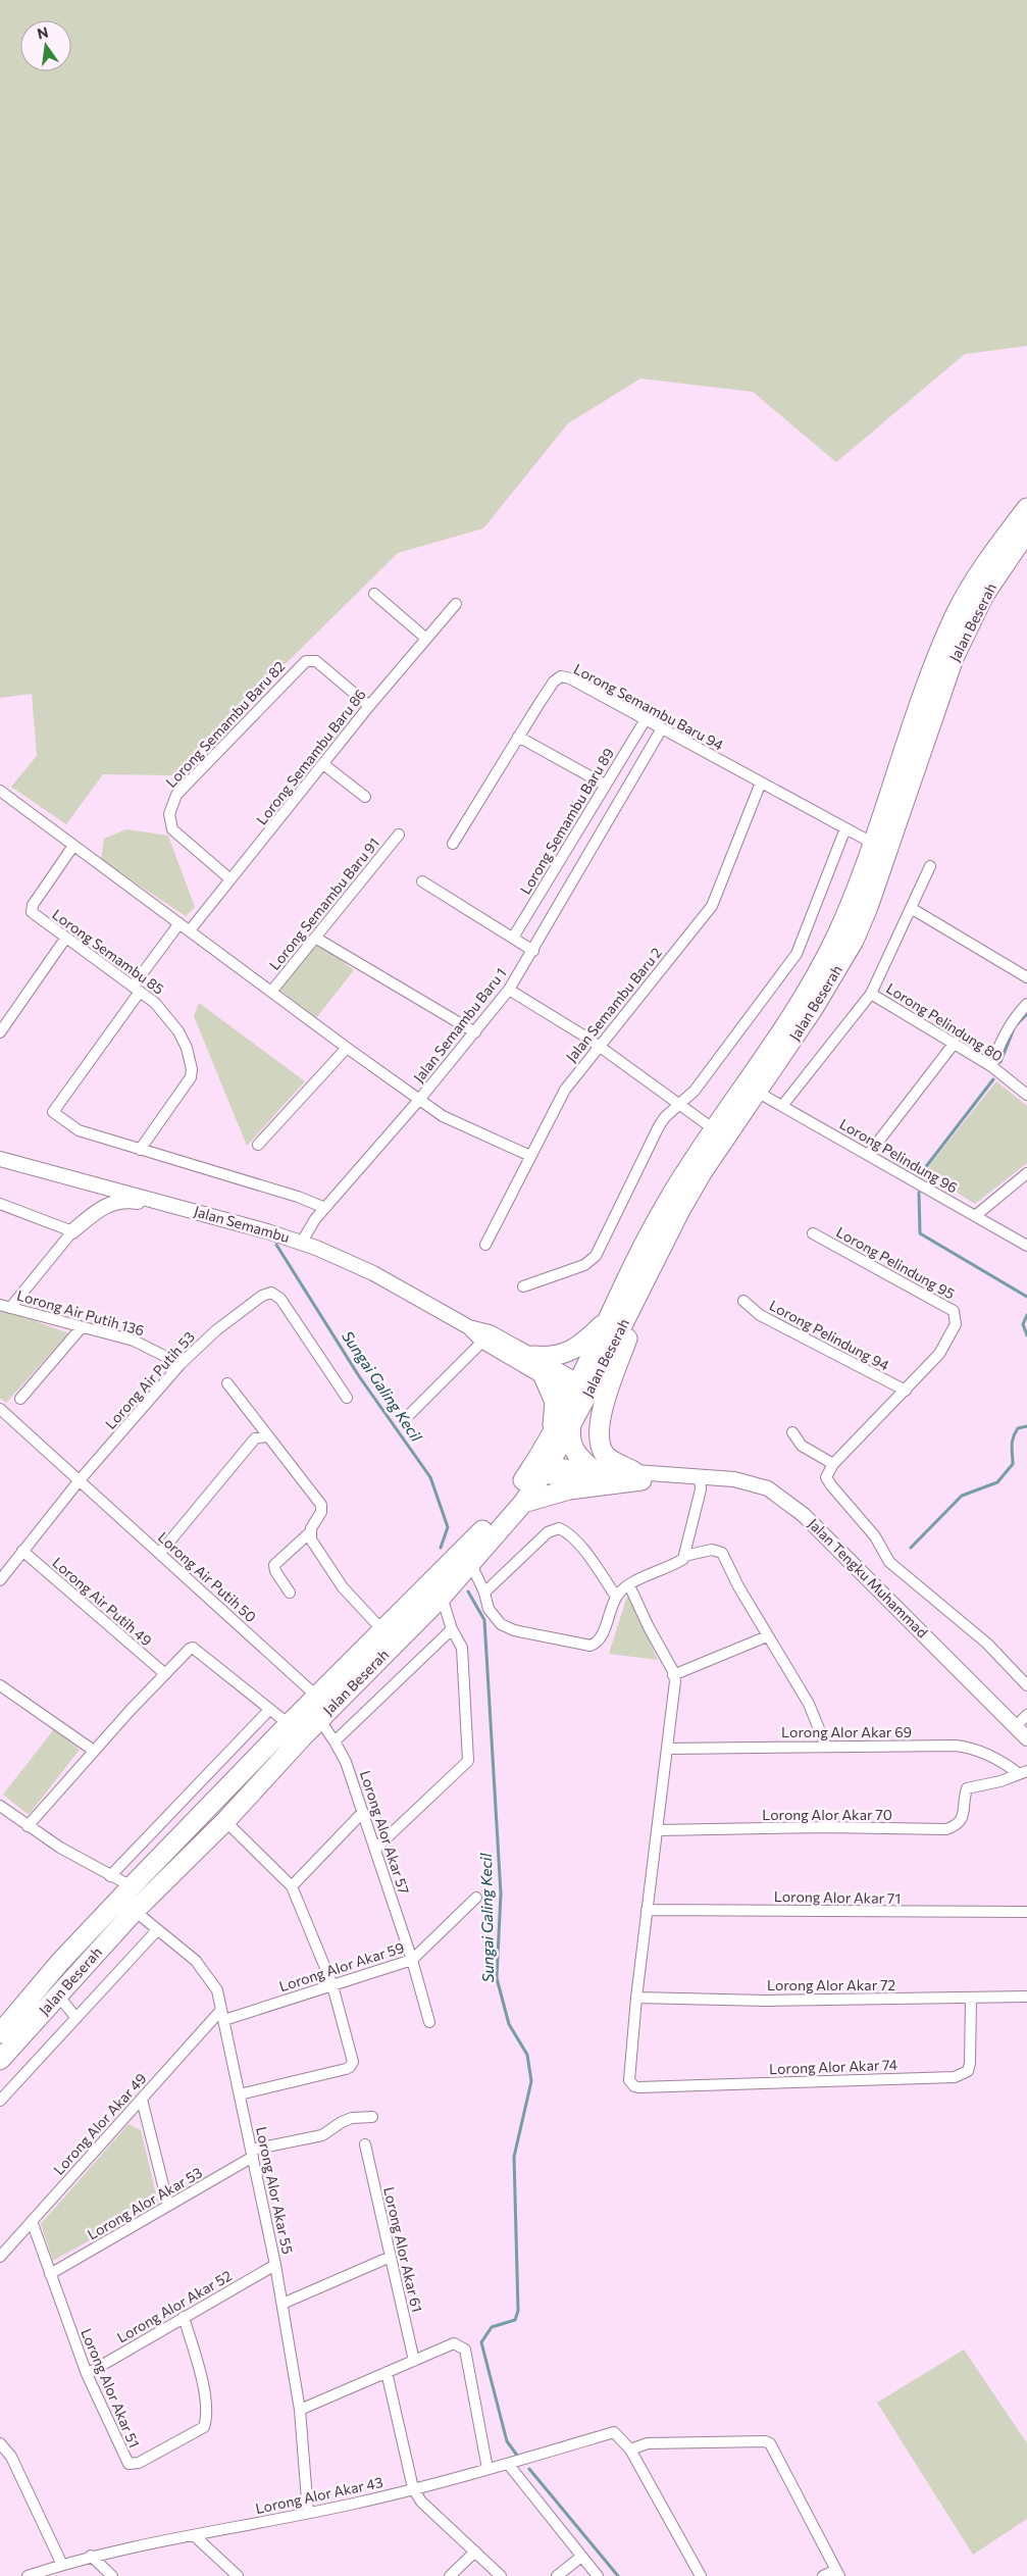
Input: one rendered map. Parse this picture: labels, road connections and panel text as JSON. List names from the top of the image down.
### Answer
{
  "streets": {
    "highway": ["Jalan Beserah"],
    "main road": ["Jalan Semambu", "Jalan Tengku Muhammad"],
    "street": [
      "Lorong Semambu Baru 94",
      "Lorong Semambu Baru 82",
      "Lorong Semambu Baru 86",
      "Lorong Semambu Baru 89",
      "Lorong Semambu Baru 91",
      "Lorong Semambu 85",
      "Jalan Semambu Baru 2",
      "Lorong Pelindung 80",
      "Jalan Semambu Baru 1",
      "Lorong Pelindung 96",
      "Lorong Pelindung 95",
      "Lorong Air Putih 136",
      "Lorong Pelindung 94",
      "Lorong Air Putih 53",
      "Lorong Air Putih 50",
      "Lorong Air Putih 49",
      "Lorong Alor Akar 69",
      "Lorong Alor Akar 70",
      "Lorong Alor Akar 57",
      "Lorong Alor Akar 71",
      "Lorong Alor Akar 59",
      "Lorong Alor Akar 72",
      "Lorong Alor Akar 74",
      "Lorong Alor Akar 49",
      "Lorong Alor Akar 55",
      "Lorong Alor Akar 53",
      "Lorong Alor Akar 61",
      "Lorong Alor Akar 52",
      "Lorong Alor Akar 51",
      "Lorong Alor Akar 43"
    ]
  },
  "crossings": [
    ["Jalan Beserah", "Lorong Semambu Baru 94"],
    ["Jalan Beserah", "Lorong Pelindung 96"],
    ["Jalan Beserah", "Jalan Semambu"],
    ["Jalan Beserah", "Lorong Air Putih 50"],
    ["Jalan Beserah", "Jalan Tengku Muhammad"],
    ["Jalan Beserah", "Lorong Alor Akar 57"],
    ["Jalan Beserah", "Lorong Alor Akar 55"],
    ["Lorong Semambu Baru 94", "Lorong Semambu Baru 89"],
    ["Lorong Semambu Baru 94", "Jalan Semambu Baru 2"],
    ["Lorong Semambu Baru 94", "Jalan Semambu Baru 1"],
    ["Lorong Semambu Baru 82", "Lorong Semambu Baru 86"],
    ["Lorong Semambu Baru 86", "Lorong Semambu Baru 91"],
    ["Lorong Semambu Baru 91", "Lorong Semambu 85"],
    ["Lorong Semambu Baru 91", "Jalan Semambu Baru 2"],
    ["Lorong Semambu Baru 91", "Jalan Semambu Baru 1"],
    ["Jalan Semambu Baru 1", "Jalan Semambu"],
    ["Lorong Pelindung 95", "Lorong Pelindung 94"],
    ["Lorong Air Putih 136", "Lorong Air Putih 53"],
    ["Lorong Air Putih 53", "Lorong Air Putih 50"],
    ["Lorong Air Putih 53", "Lorong Air Putih 49"],
    ["Lorong Alor Akar 69", "Lorong Alor Akar 70"],
    ["Lorong Alor Akar 57", "Lorong Alor Akar 59"],
    ["Lorong Alor Akar 59", "Lorong Alor Akar 49"],
    ["Lorong Alor Akar 59", "Lorong Alor Akar 55"],
    ["Lorong Alor Akar 72", "Lorong Alor Akar 74"],
    ["Lorong Alor Akar 49", "Lorong Alor Akar 55"],
    ["Lorong Alor Akar 49", "Lorong Alor Akar 51"],
    ["Lorong Alor Akar 55", "Lorong Alor Akar 53"],
    ["Lorong Alor Akar 55", "Lorong Alor Akar 52"],
    ["Lorong Alor Akar 55", "Lorong Alor Akar 43"],
    ["Lorong Alor Akar 53", "Lorong Alor Akar 51"],
    ["Lorong Alor Akar 52", "Lorong Alor Akar 51"]
  ],
  "water": ["Sungai Galing Kecil"],
  "north": "top"
}
